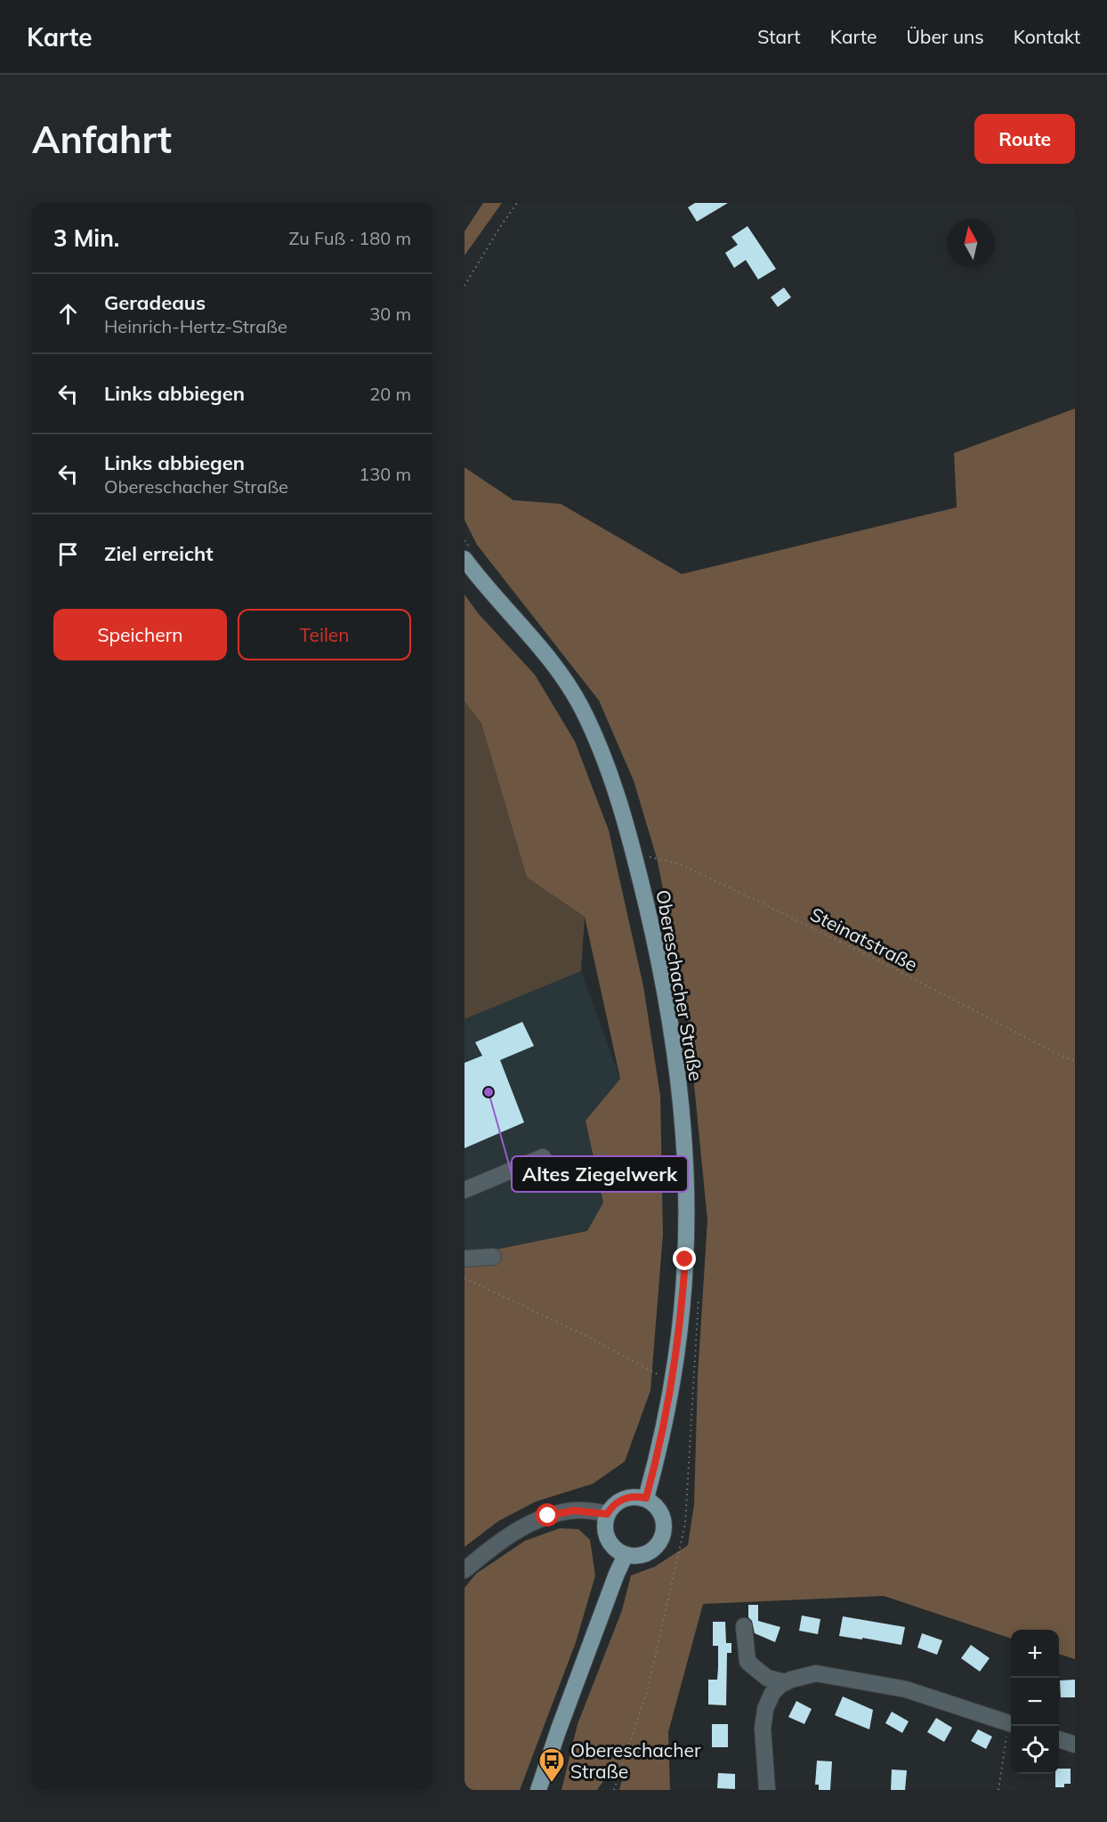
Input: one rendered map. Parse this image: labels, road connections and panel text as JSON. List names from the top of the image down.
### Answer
{
  "streets": {
    "main road": ["Obereschacher Straße"],
    "path": ["Steinatstraße"]
  },
  "places": {
    "other": ["Altes Ziegelwerk"],
    "bus stop": ["Obereschacher Straße"]
  },
  "north": "top",
  "page": {
    "header": "Karte",
    "nav": [
      "Start",
      "Karte",
      "Über uns",
      "Kontakt"
    ],
    "buttons": [
      "Route",
      ["Speichern", "Teilen"]
    ],
    "title": "Anfahrt",
    "heading": ["3 Min.", "Zu Fuß · 180 m"],
    "list": [
      ["Geradeaus", "Heinrich-Hertz-Straße", "30 m"],
      ["Links abbiegen", "20 m"],
      ["Links abbiegen", "Obereschacher Straße", "130 m"],
      "Ziel erreicht"
    ],
    "map_buttons": ["+", "−"]
  }
}
